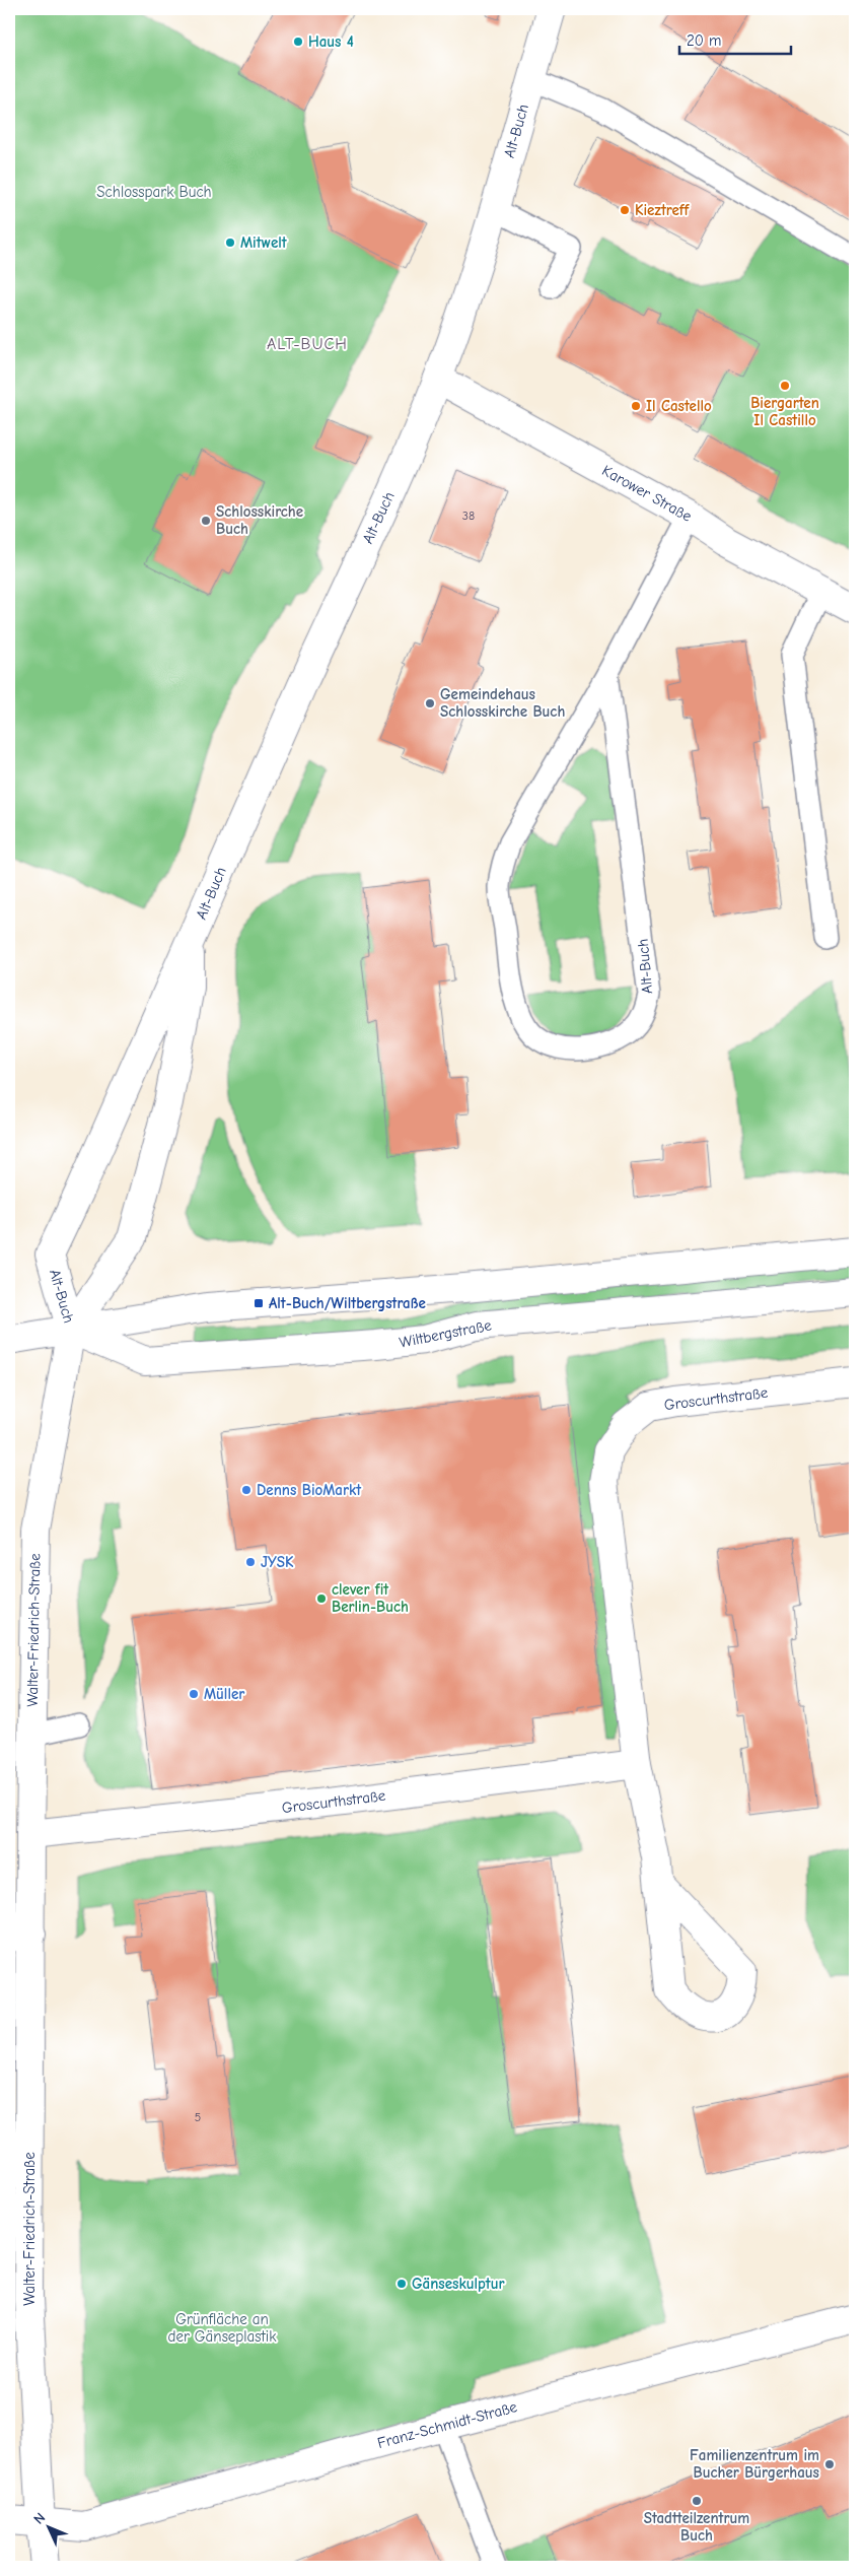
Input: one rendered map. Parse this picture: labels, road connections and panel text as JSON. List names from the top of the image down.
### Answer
{
  "streets": {
    "street": [
      "Alt-Buch",
      "Karower Straße",
      "Wiltbergstraße",
      "Groscurthstraße",
      "Walter-Friedrich-Straße",
      "Franz-Schmidt-Straße"
    ]
  },
  "crossings": [
    ["Alt-Buch", "Karower Straße"],
    ["Alt-Buch", "Wiltbergstraße"],
    ["Alt-Buch", "Walter-Friedrich-Straße"],
    ["Wiltbergstraße", "Walter-Friedrich-Straße"],
    ["Groscurthstraße", "Walter-Friedrich-Straße"],
    ["Walter-Friedrich-Straße", "Franz-Schmidt-Straße"]
  ],
  "districts": ["ALT-BUCH"],
  "parks": ["Schlosspark Buch", "Grünfläche an der Gänseplastik"],
  "places": {
    "other": [
      "Haus 4",
      "Kieztreff",
      "Mitwelt",
      "Biergarten Il Castillo",
      "Il Castello",
      "Schlosskirche Buch",
      "Gemeindehaus Schlosskirche Buch",
      "Denns BioMarkt",
      "JYSK",
      "clever fit Berlin-Buch",
      "Müller",
      "Gänseskulptur",
      "Familienzentrum im Bucher Bürgerhaus",
      "Stadtteilzentrum Buch"
    ],
    "transit": ["Alt-Buch/Wiltbergstraße"]
  },
  "house_numbers": ["38", "5"],
  "scale_bar": "20 m",
  "north": "top left"
}
